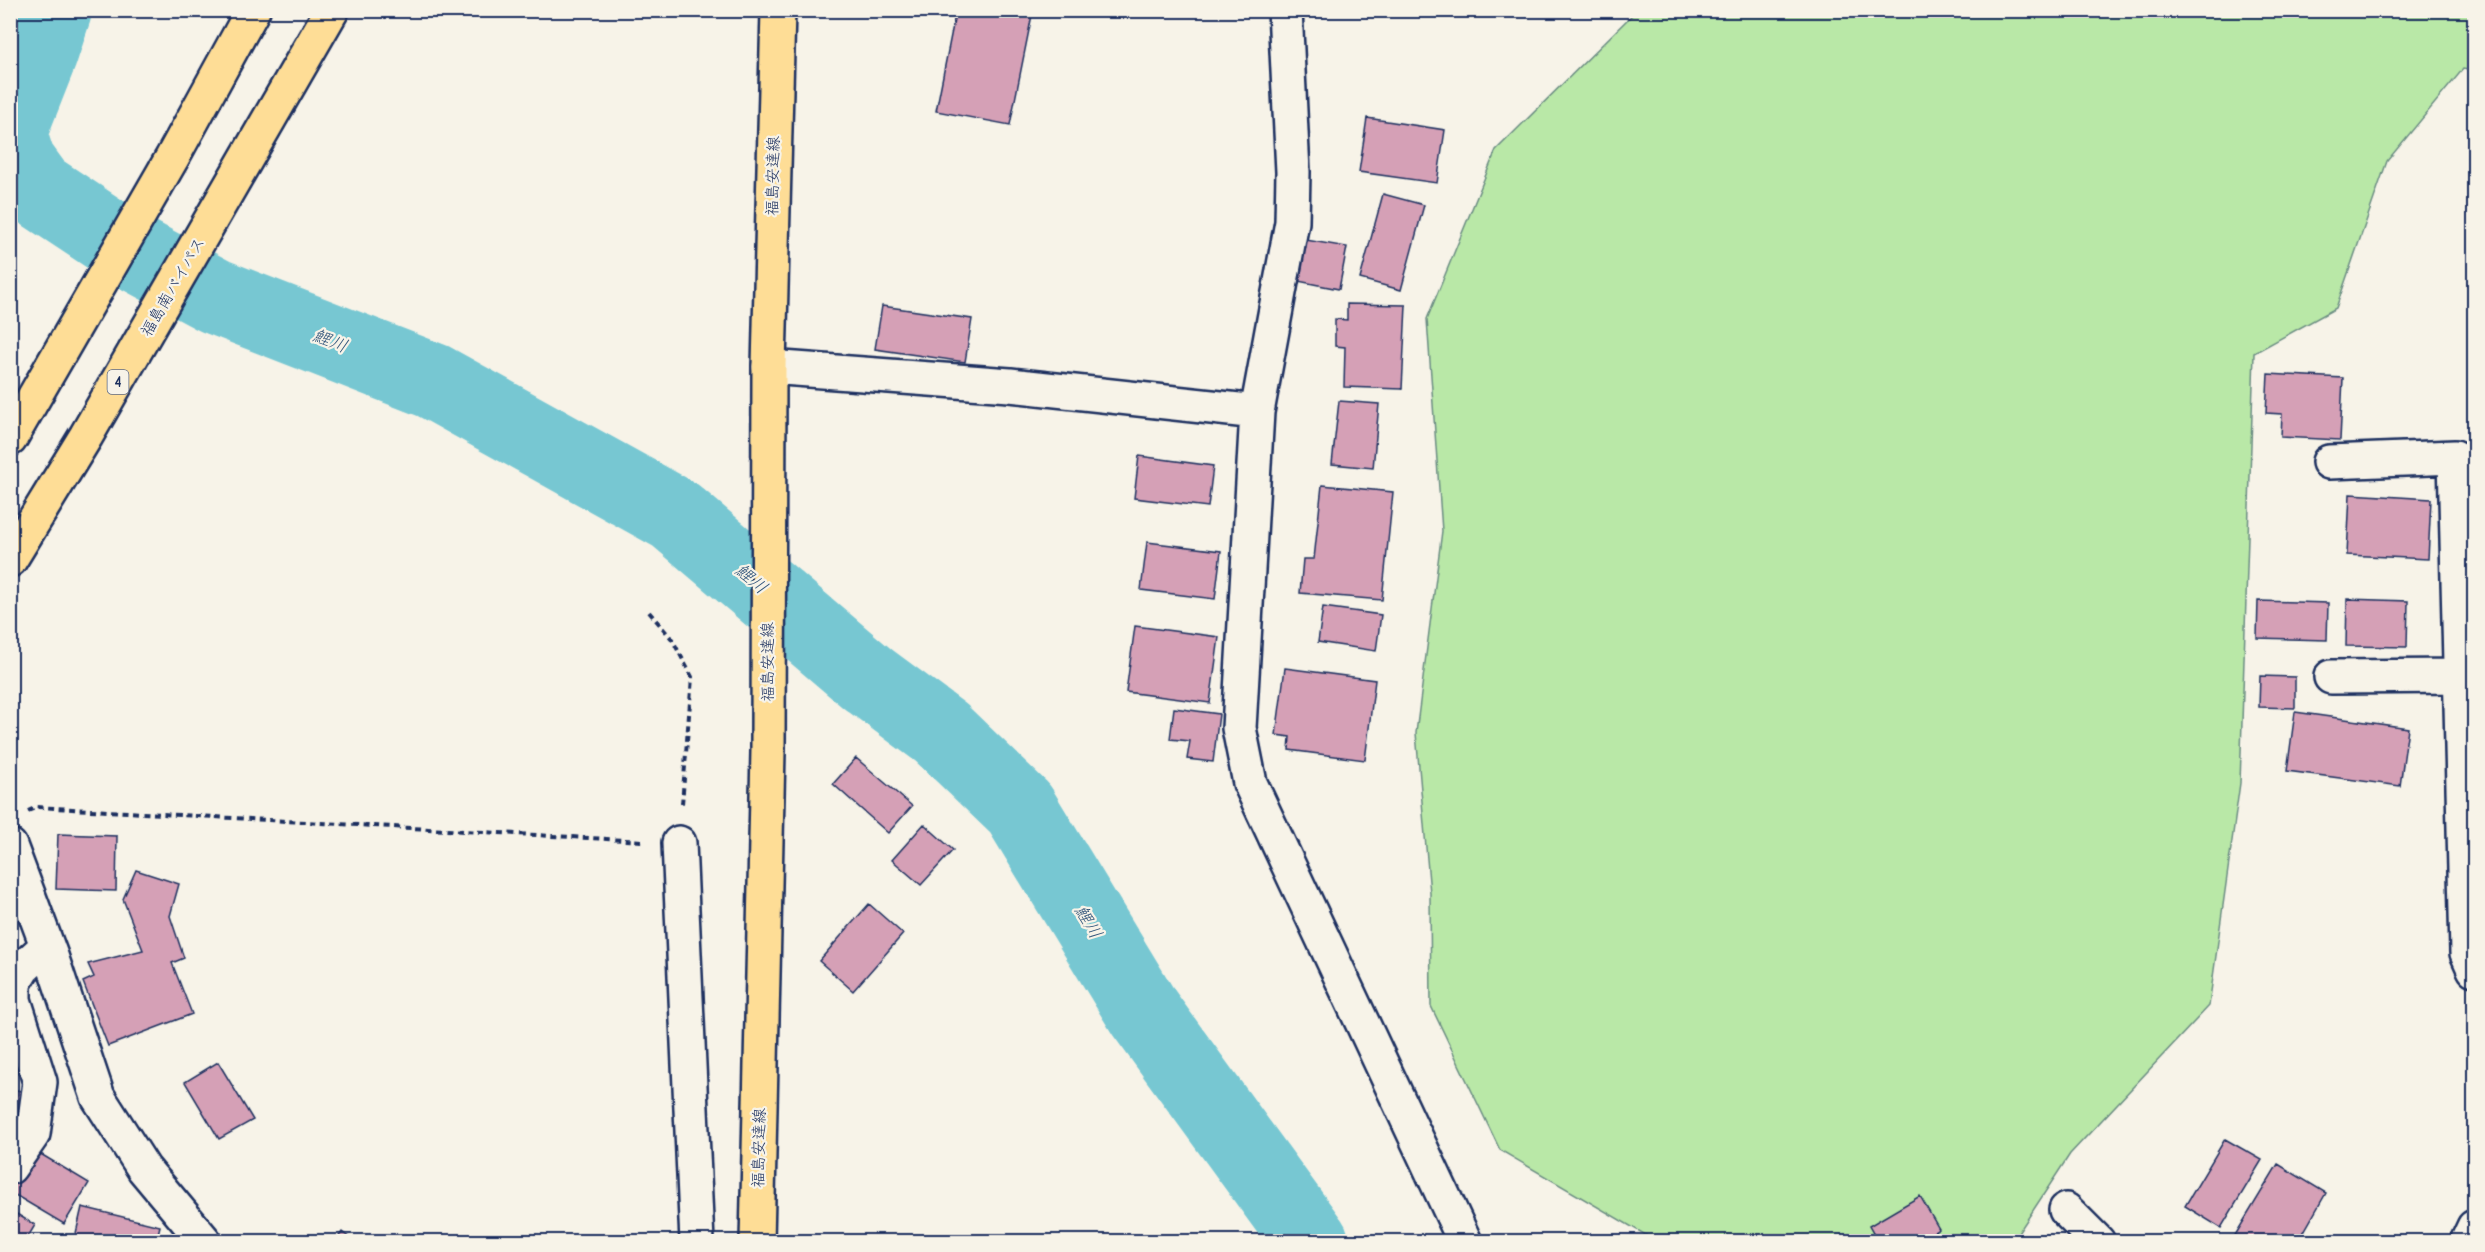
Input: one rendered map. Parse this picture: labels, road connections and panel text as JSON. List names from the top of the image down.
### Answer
{
  "streets": {
    "main road": ["福島安達線", "福島南バイパス", "4"]
  },
  "water": ["鯉川"]
}
